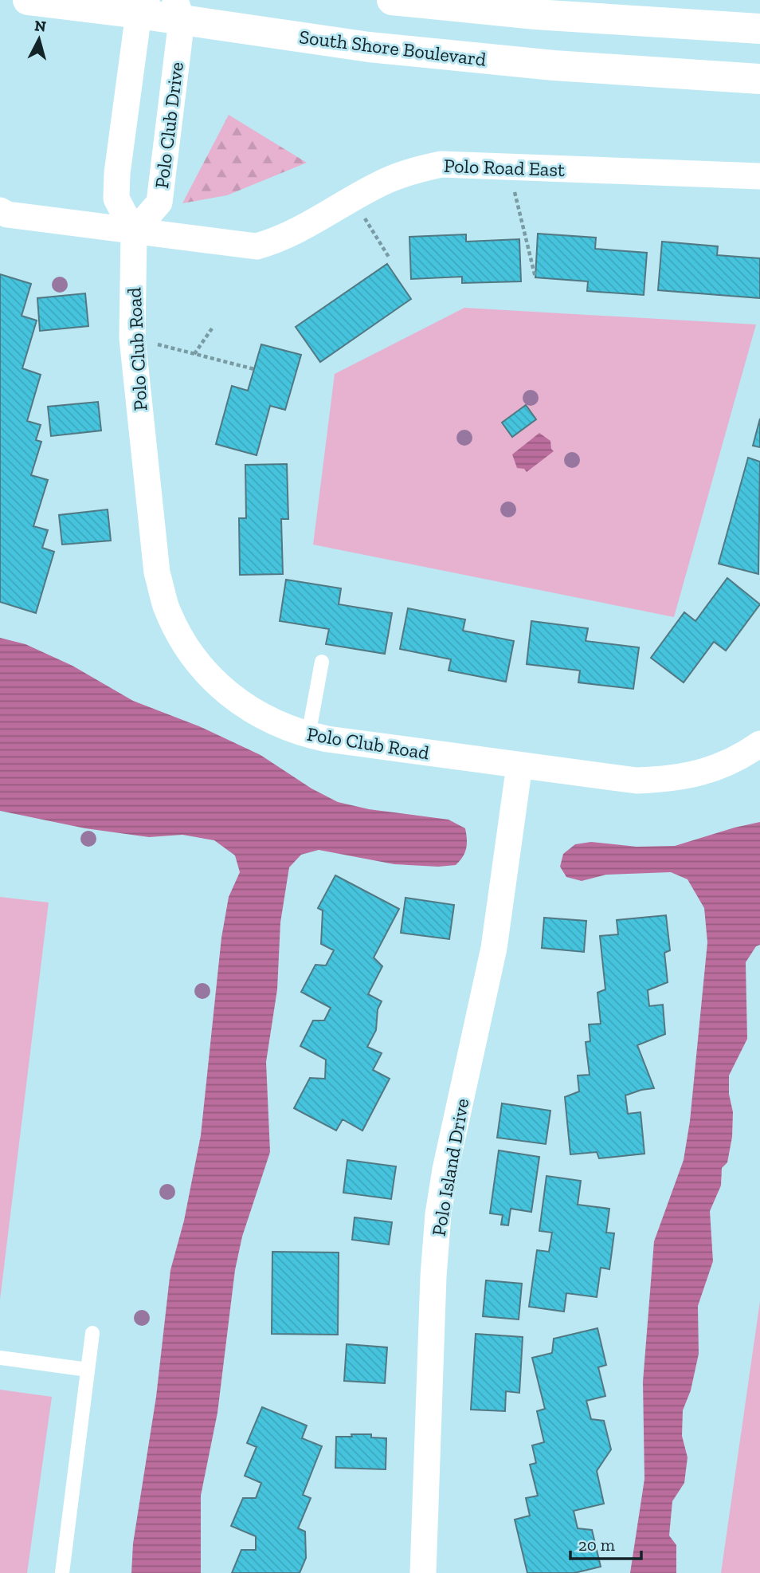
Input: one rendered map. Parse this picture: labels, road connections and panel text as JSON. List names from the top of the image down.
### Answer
{
  "streets": {
    "street": [
      "South Shore Boulevard",
      "Polo Club Drive",
      "Polo Road East",
      "Polo Club Road",
      "Polo Island Drive"
    ]
  },
  "crossings": [
    ["South Shore Boulevard", "Polo Club Drive"],
    ["Polo Club Drive", "Polo Road East"],
    ["Polo Club Drive", "Polo Club Road"],
    ["Polo Road East", "Polo Club Road"],
    ["Polo Club Road", "Polo Island Drive"]
  ],
  "scale_bar": "20 m",
  "north": "top"
}
